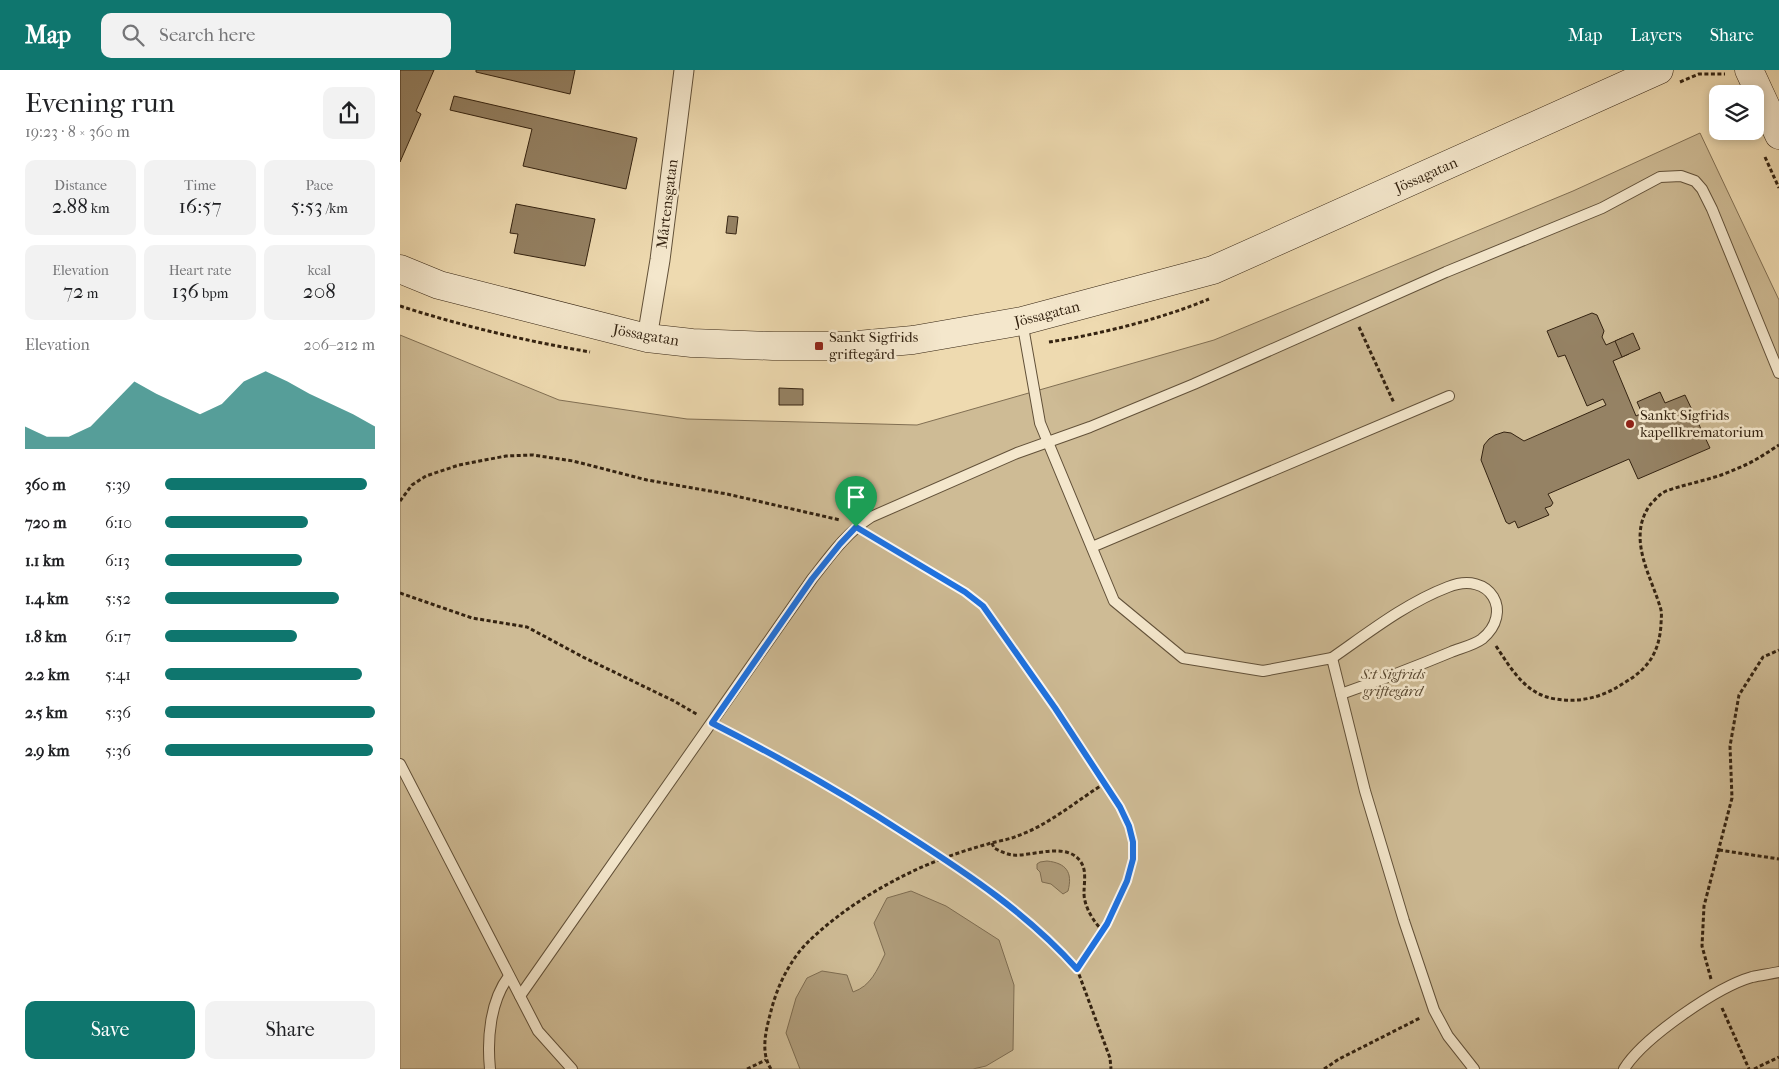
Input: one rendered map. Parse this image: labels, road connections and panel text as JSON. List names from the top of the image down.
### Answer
{
  "streets": {
    "street": ["Jössagatan", "Mårtensgatan"]
  },
  "crossings": [
    ["Jössagatan", "Mårtensgatan"]
  ],
  "parks": ["S:t Sigfrids griftegård"],
  "places": {
    "transit": ["Sankt Sigfrids griftegård"],
    "other": ["Sankt Sigfrids kapellkrematorium"]
  },
  "page": {
    "header": "Map",
    "search": "Search here",
    "nav": ["Map", "Layers", "Share"],
    "heading": ["Evening run", "19:23 · 8 × 360 m"],
    "stats": [
      ["Distance", "2.88 km"],
      ["Time", "16:57"],
      ["Pace", "5:53 /km"],
      ["Elevation", "72 m"],
      ["Heart rate", "136 bpm"],
      ["kcal", "208"]
    ],
    "chart": ["Elevation", "206–212 m"],
    "list": [
      {
        "name": "360 m",
        "note": "5:39"
      },
      {
        "name": "720 m",
        "note": "6:10"
      },
      {
        "name": "1.1 km",
        "note": "6:13"
      },
      {
        "name": "1.4 km",
        "note": "5:52"
      },
      {
        "name": "1.8 km",
        "note": "6:17"
      },
      {
        "name": "2.2 km",
        "note": "5:41"
      },
      {
        "name": "2.5 km",
        "note": "5:36"
      },
      {
        "name": "2.9 km",
        "note": "5:36"
      }
    ],
    "buttons": ["Save", "Share"]
  }
}
